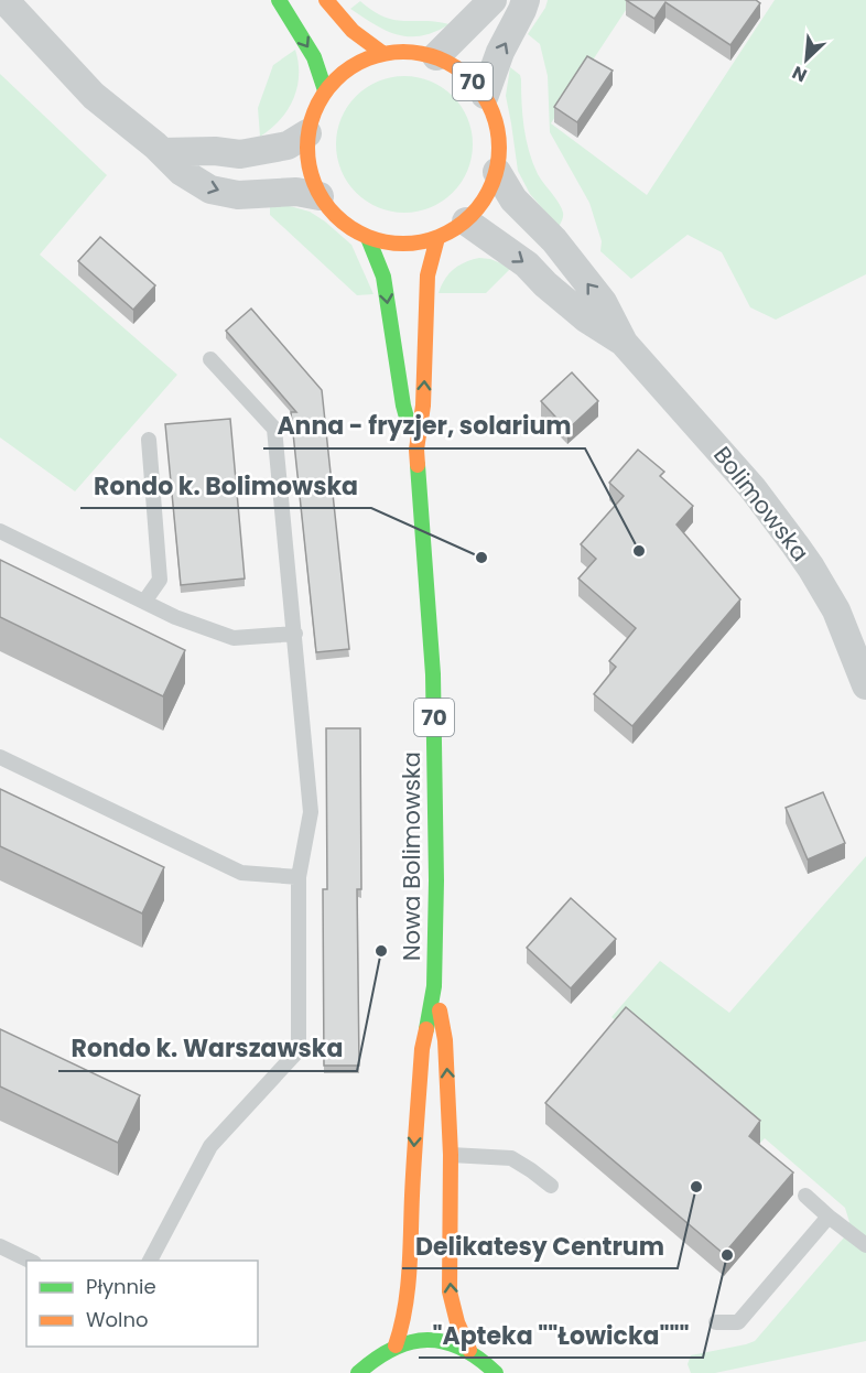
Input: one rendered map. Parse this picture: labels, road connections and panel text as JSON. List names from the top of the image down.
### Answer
{
  "streets": {
    "main road": ["70", "Nowa Bolimowska"],
    "street": ["Bolimowska"]
  },
  "crossings": [
    ["70", "Bolimowska"],
    ["70", "Nowa Bolimowska"],
    ["Bolimowska", "Nowa Bolimowska"]
  ],
  "places": [
    "Anna - fryzjer, solarium",
    "Rondo k. Bolimowska",
    "Rondo k. Warszawska",
    "Delikatesy Centrum",
    "\"Apteka \"\"Łowicka\"\"\""
  ],
  "legend": ["Płynnie", "Wolno"],
  "north": "bottom left"
}
